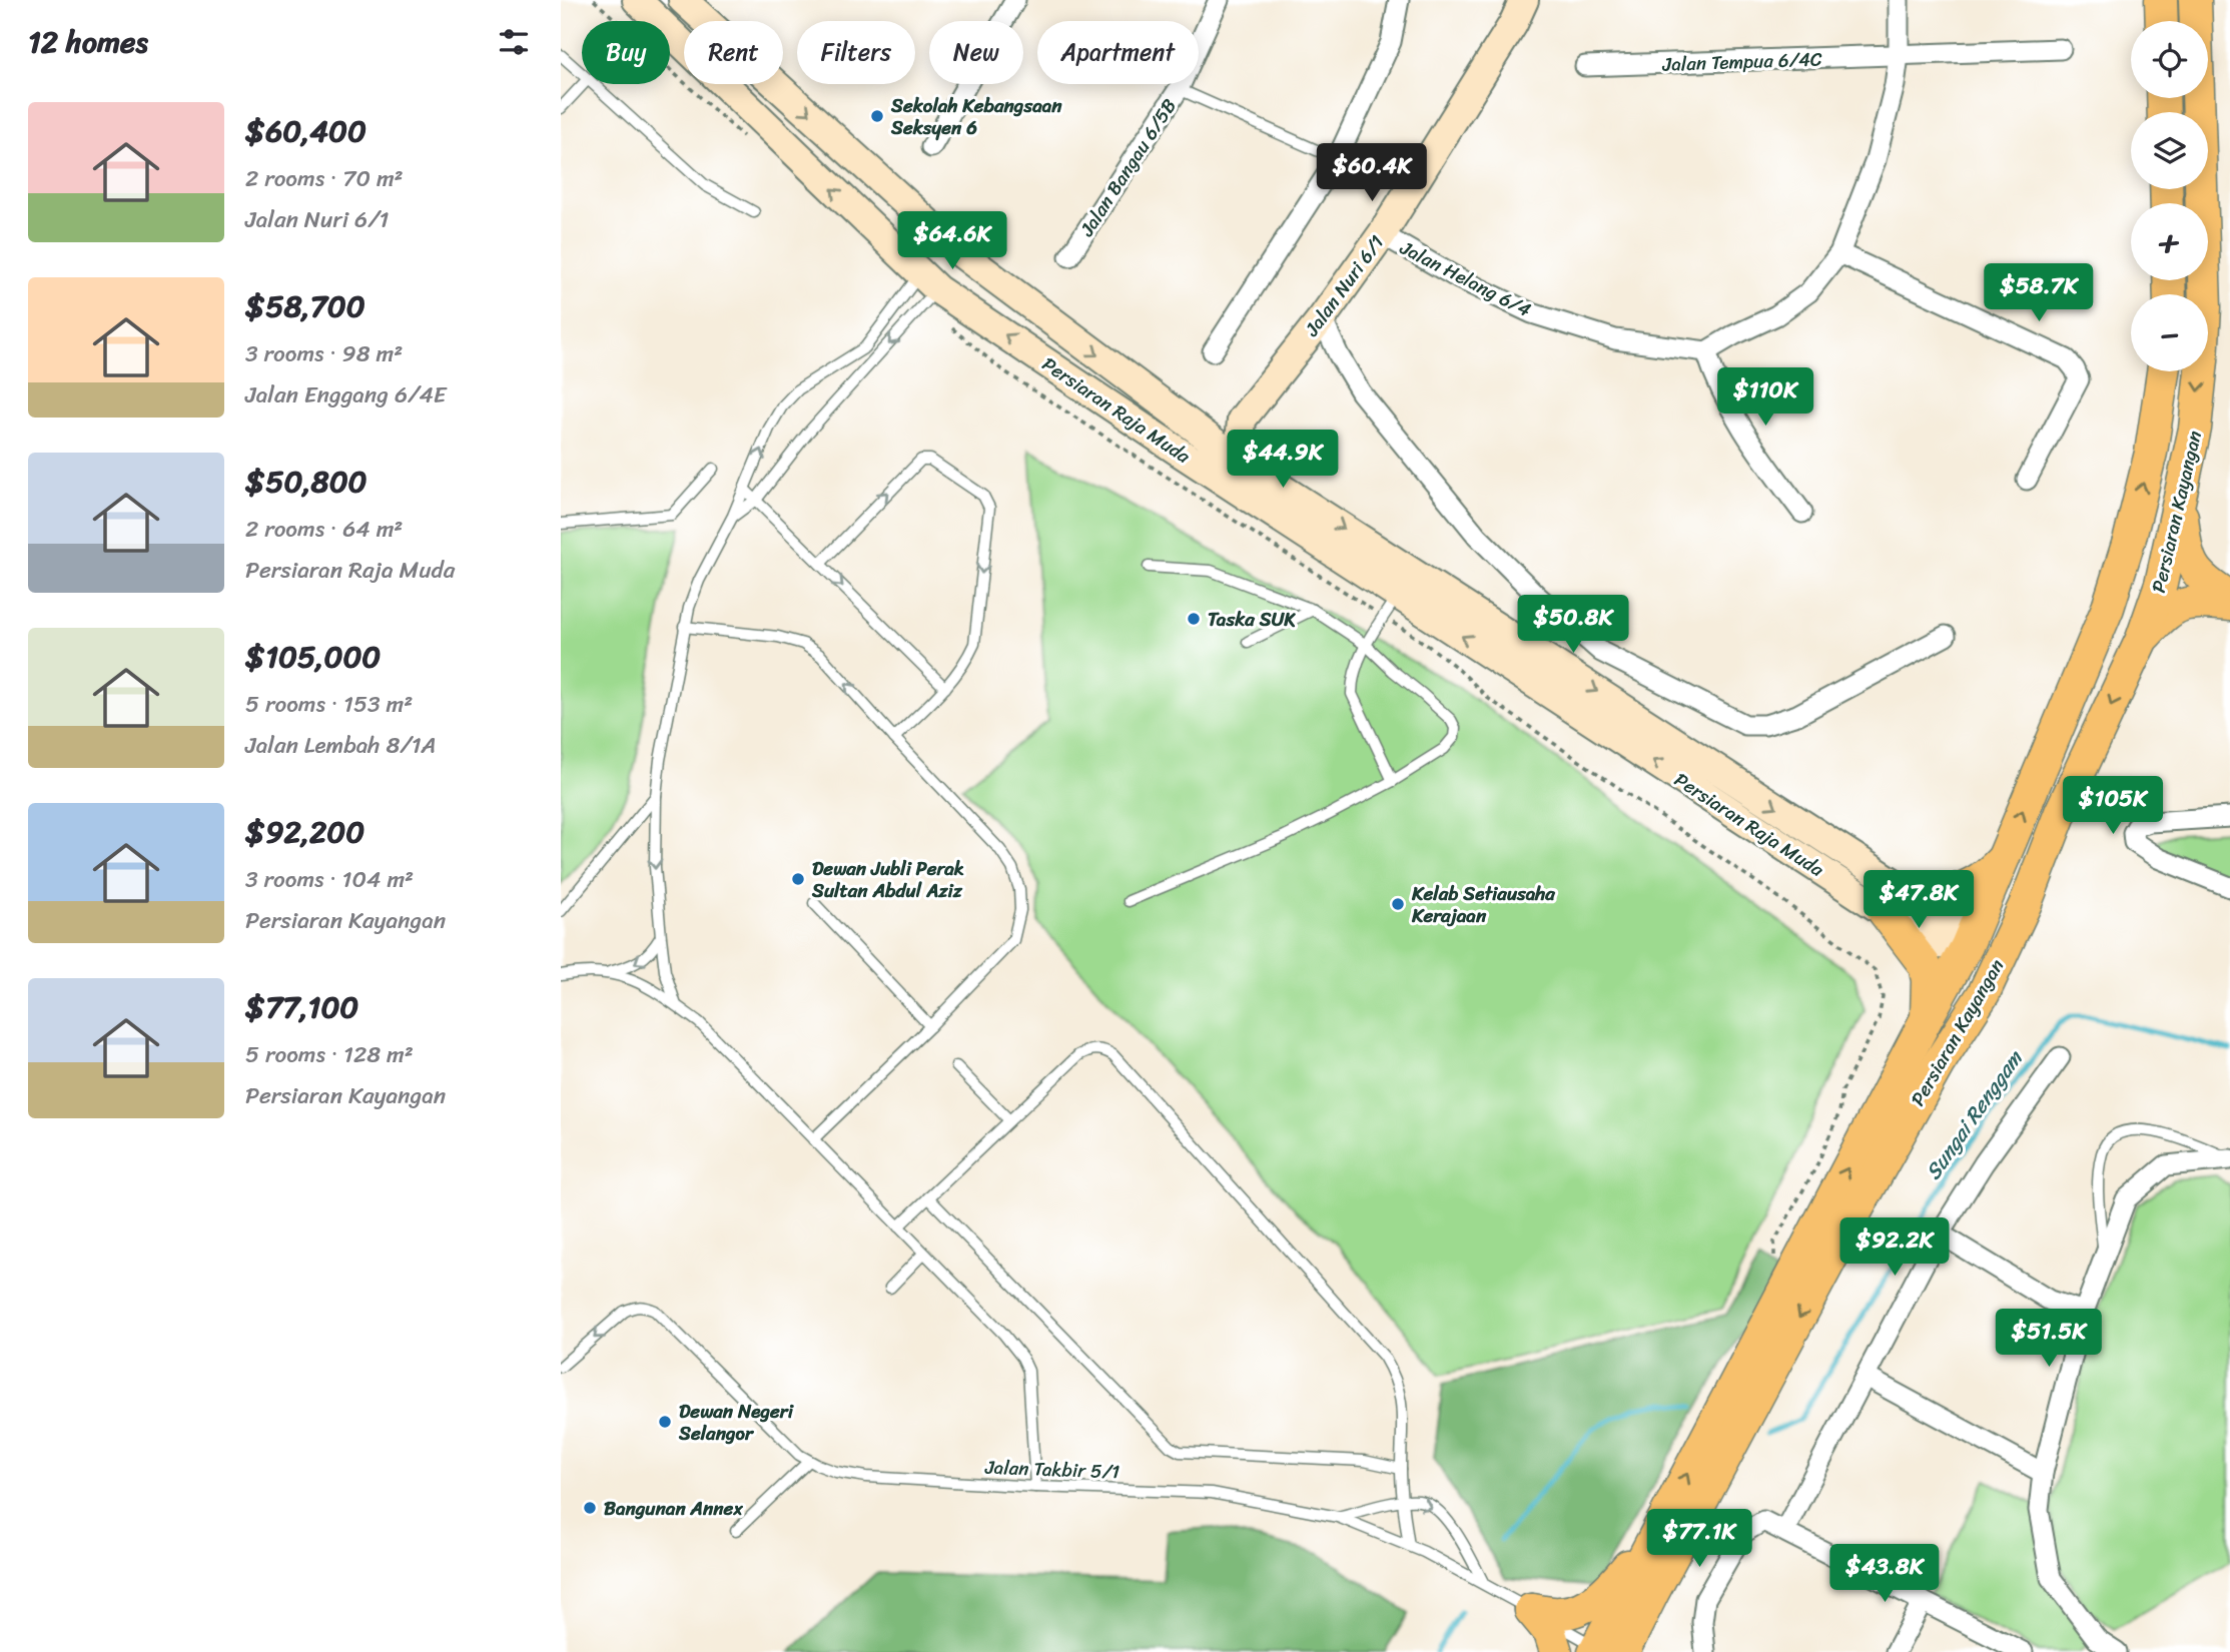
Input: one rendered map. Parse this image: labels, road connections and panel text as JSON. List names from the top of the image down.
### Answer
{
  "streets": {
    "main road": ["Jalan Nuri 6/1", "Persiaran Raja Muda", "Persiaran Kayangan"],
    "street": ["Jalan Tempua 6/4C", "Jalan Bangau 6/5B", "Jalan Helang 6/4"],
    "lane": ["Jalan Takbir 5/1"]
  },
  "crossings": [
    ["Jalan Helang 6/4", "Jalan Nuri 6/1"],
    ["Persiaran Raja Muda", "Persiaran Kayangan"],
    ["Persiaran Kayangan", "Jalan Takbir 5/1"]
  ],
  "water": ["Sungai Renggam"],
  "places": [
    "Sekolah Kebangsaan Seksyen 6",
    "Taska SUK",
    "Dewan Jubli Perak Sultan Abdul Aziz",
    "Kelab Setiausaha Kerajaan",
    "Dewan Negeri Selangor",
    "Bangunan Annex"
  ],
  "page": {
    "heading": "12 homes",
    "map_buttons": ["+", "−"],
    "chip": [
      "Buy",
      "Rent",
      "Filters",
      "New",
      "Apartment"
    ],
    "list": [
      {
        "name": "$60,400",
        "note": "2 rooms · 70 m² · Jalan Nuri 6/1"
      },
      {
        "name": "$58,700",
        "note": "3 rooms · 98 m² · Jalan Enggang 6/4E"
      },
      {
        "name": "$50,800",
        "note": "2 rooms · 64 m² · Persiaran Raja Muda"
      },
      {
        "name": "$105,000",
        "note": "5 rooms · 153 m² · Jalan Lembah 8/1A"
      },
      {
        "name": "$92,200",
        "note": "3 rooms · 104 m² · Persiaran Kayangan"
      },
      {
        "name": "$77,100",
        "note": "5 rooms · 128 m² · Persiaran Kayangan"
      }
    ],
    "price": [
      "$60.4K",
      "$64.6K",
      "$58.7K",
      "$110K",
      "$44.9K",
      "$50.8K",
      "$105K",
      "$47.8K",
      "$92.2K",
      "$51.5K",
      "$77.1K",
      "$43.8K"
    ]
  }
}
